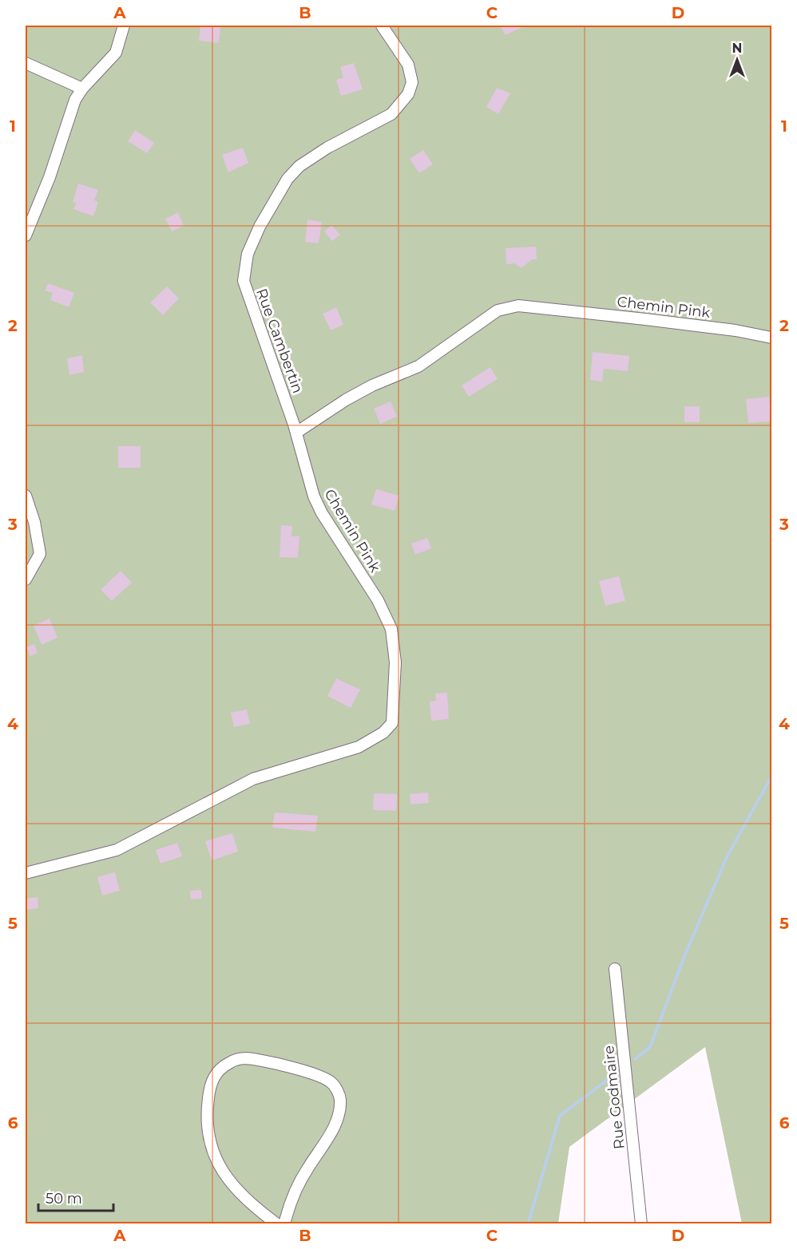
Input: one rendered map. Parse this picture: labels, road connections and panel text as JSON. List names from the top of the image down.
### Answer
{
  "streets": {
    "street": ["Chemin Pink", "Rue Cambertin", "Rue Godmaire"]
  },
  "crossings": [
    ["Chemin Pink", "Rue Cambertin"]
  ],
  "scale_bar": "50 m",
  "north": "top",
  "grid": {
    "columns": [
      "A",
      "B",
      "C",
      "D"
    ],
    "rows": [
      "1",
      "2",
      "3",
      "4",
      "5",
      "6"
    ]
  }
}
